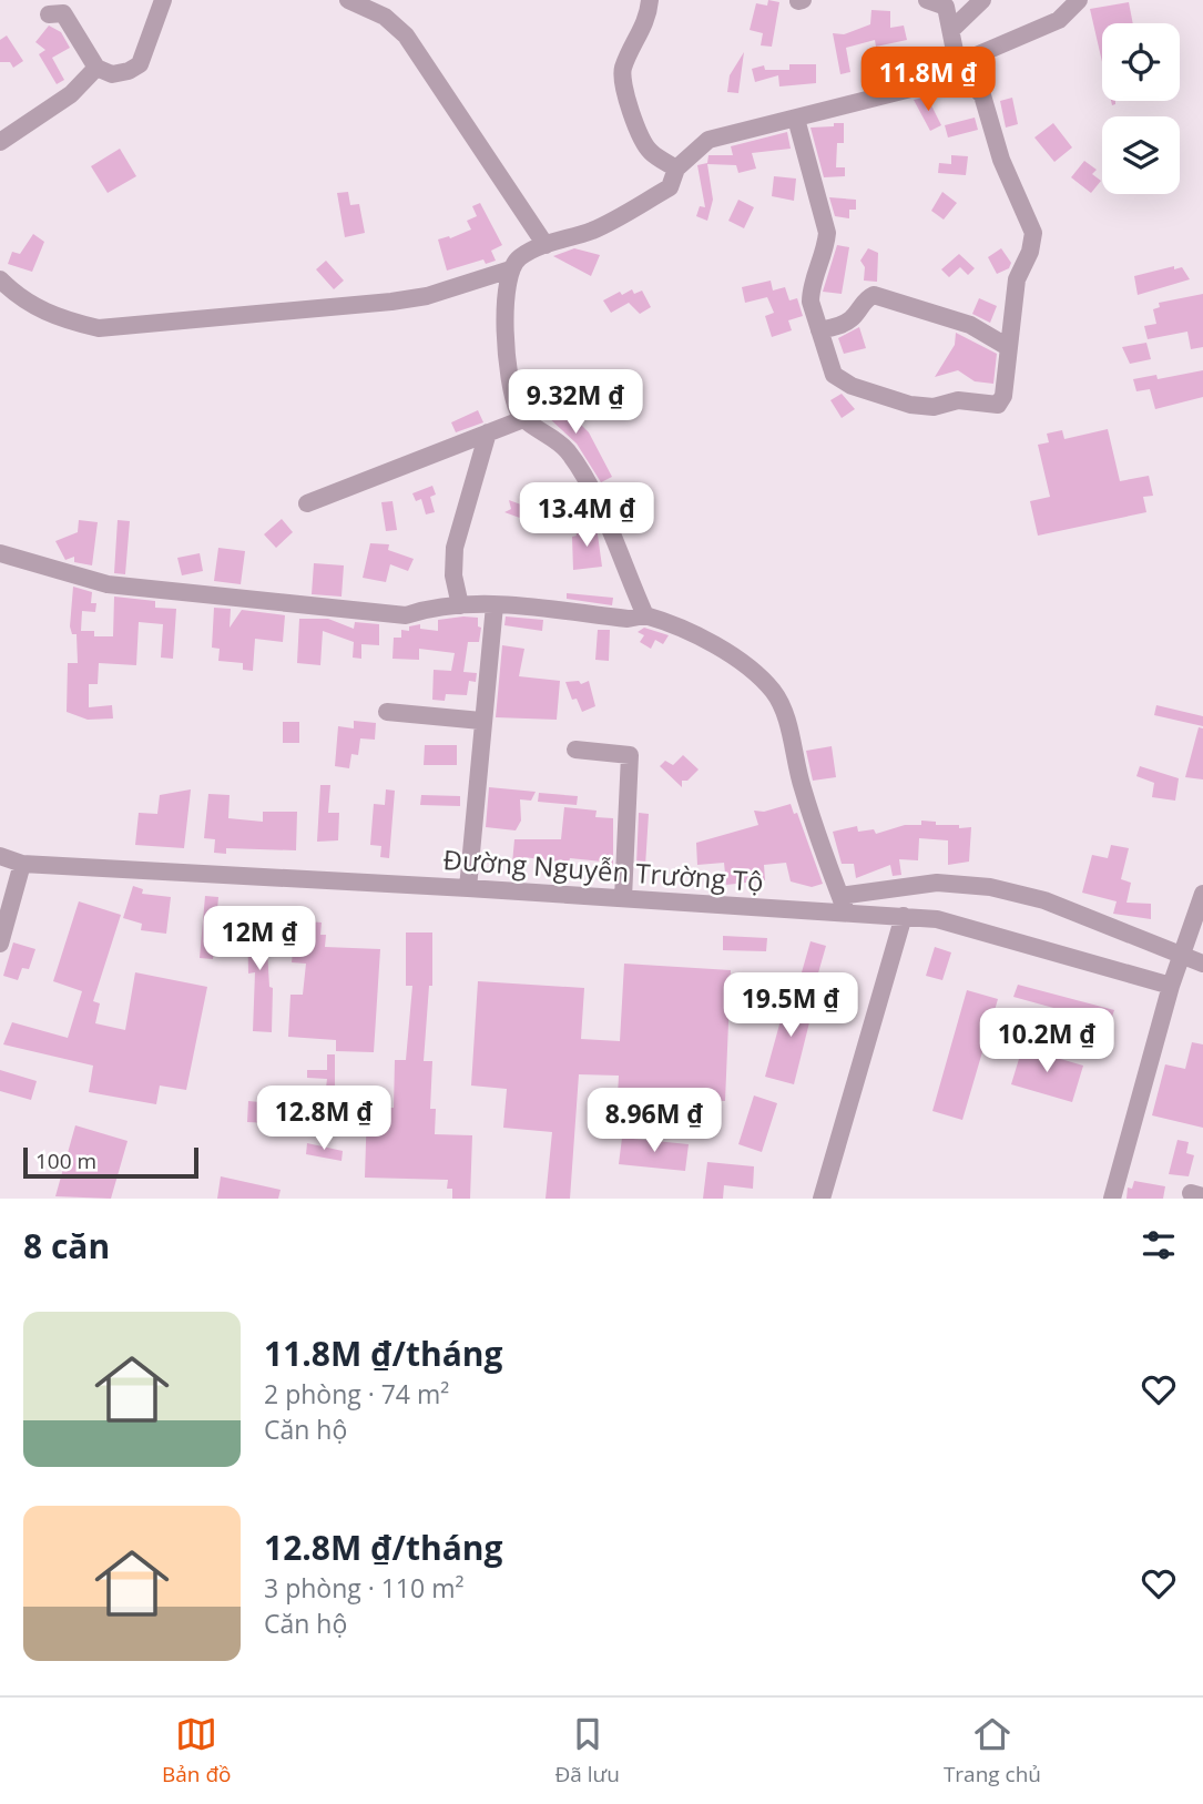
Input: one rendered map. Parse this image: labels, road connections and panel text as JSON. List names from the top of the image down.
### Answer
{
  "streets": {
    "street": ["Đường Nguyễn Trường Tộ"]
  },
  "scale_bar": "100 m",
  "page": {
    "price": [
      "11.8M ₫",
      "9.32M ₫",
      "13.4M ₫",
      "12M ₫",
      "19.5M ₫",
      "10.2M ₫",
      "12.8M ₫",
      "8.96M ₫"
    ],
    "scale": "100 m",
    "heading": "8 căn",
    "list": [
      {
        "name": "11.8M ₫/tháng",
        "note": "2 phòng · 74 m² · Căn hộ"
      },
      {
        "name": "12.8M ₫/tháng",
        "note": "3 phòng · 110 m² · Căn hộ"
      }
    ],
    "tabs": ["Bản đồ", "Đã lưu", "Trang chủ"]
  }
}
